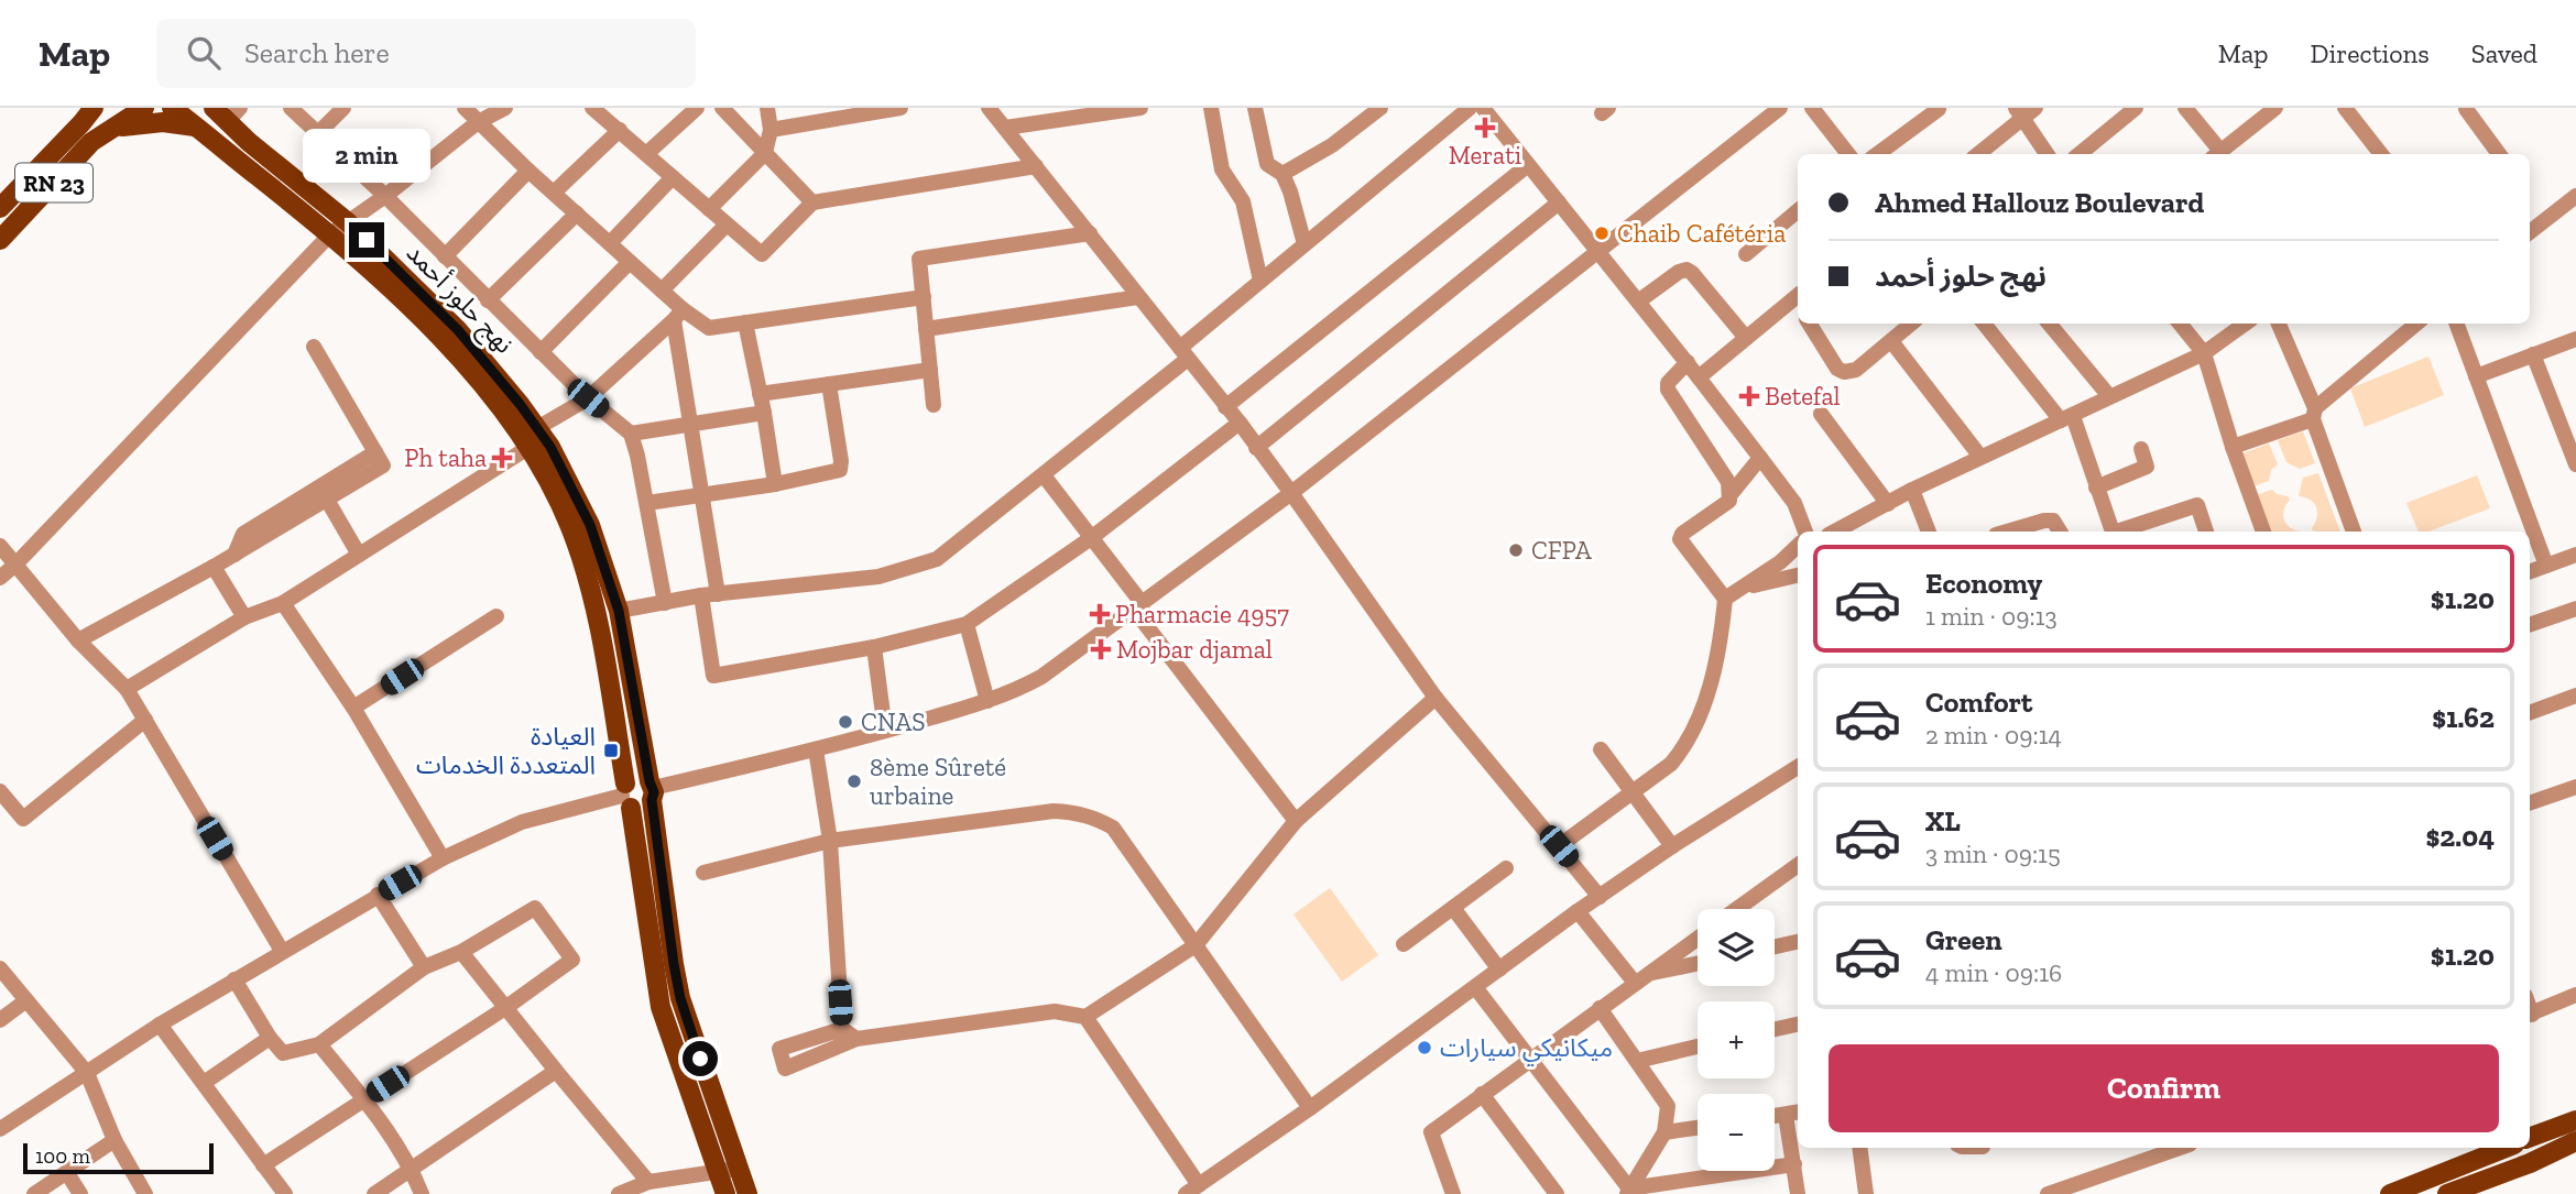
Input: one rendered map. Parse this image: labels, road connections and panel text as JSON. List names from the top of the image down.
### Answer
{
  "streets": {
    "main road": ["RN 23", "نهج حلوز أحمد"]
  },
  "places": {
    "health": [
      "Merati",
      "Betefal",
      "Ph taha",
      "Pharmacie 4957",
      "Mojbar djamal"
    ],
    "other": [
      "Chaib Cafétéria",
      "CFPA",
      "CNAS",
      "8ème Sûreté urbaine",
      "ميكانيكي سيارات"
    ],
    "transit": ["العيادة المتعددة الخدمات"]
  },
  "scale_bar": "100 m",
  "page": {
    "header": "Map",
    "search": "Search here",
    "nav": ["Map", "Directions", "Saved"],
    "bubble": "2 min",
    "banner": ["Ahmed Hallouz Boulevard", "نهج حلوز أحمد"],
    "list": [
      {
        "name": "Economy",
        "note": "1 min · 09:13",
        "value": "$1.20"
      },
      {
        "name": "Comfort",
        "note": "2 min · 09:14",
        "value": "$1.62"
      },
      {
        "name": "XL",
        "note": "3 min · 09:15",
        "value": "$2.04"
      },
      {
        "name": "Green",
        "note": "4 min · 09:16",
        "value": "$1.20"
      }
    ],
    "map_buttons": ["+", "−"],
    "buttons": "Confirm",
    "scale": "100 m"
  }
}
